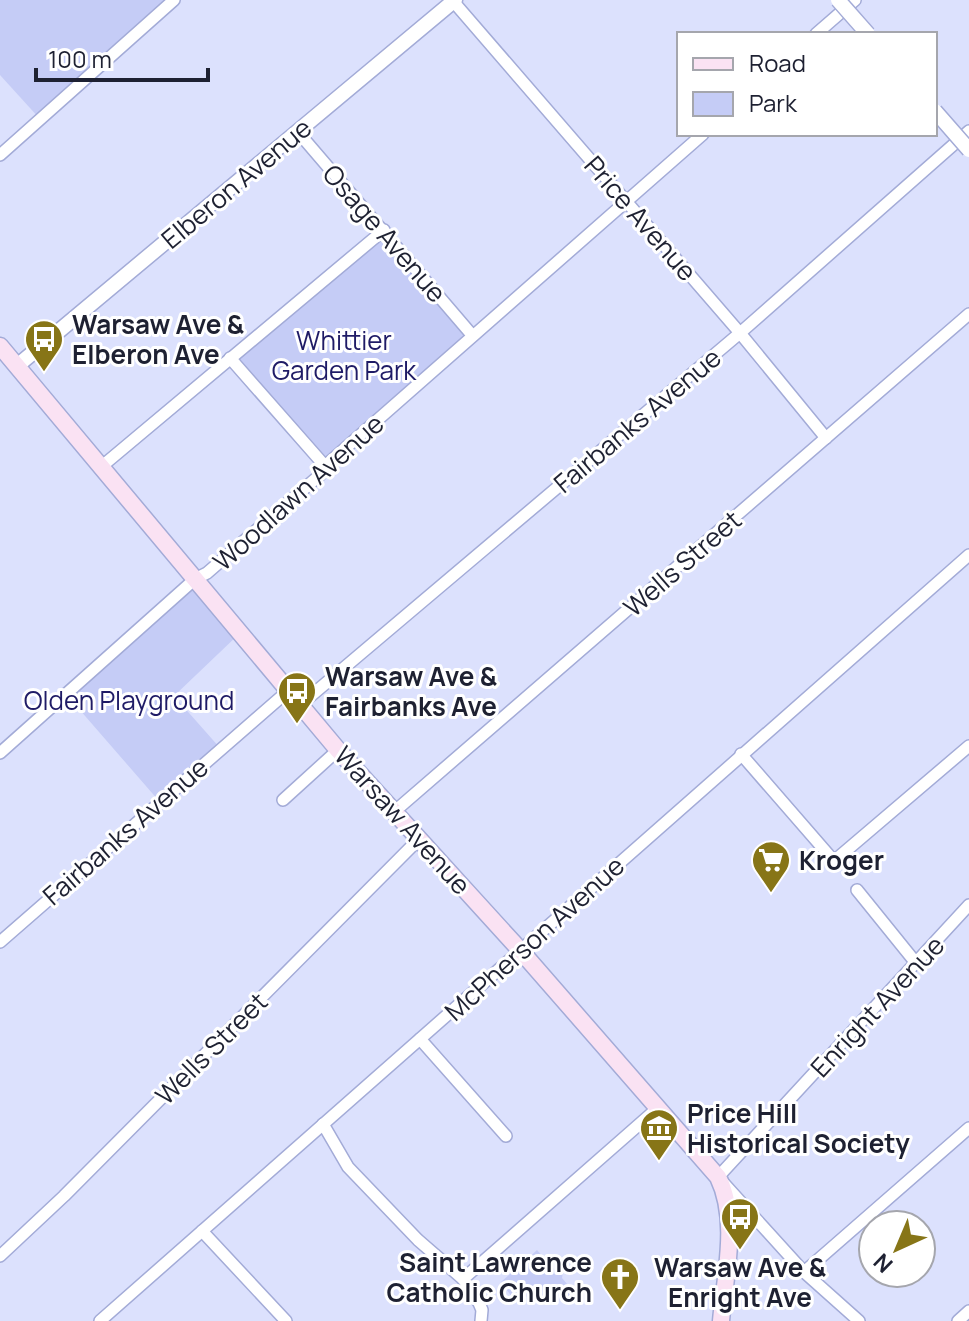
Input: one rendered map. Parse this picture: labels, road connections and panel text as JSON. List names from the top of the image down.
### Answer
{
  "streets": {
    "main road": ["Warsaw Avenue"],
    "street": [
      "Elberon Avenue",
      "Price Avenue",
      "Osage Avenue",
      "Fairbanks Avenue",
      "Woodlawn Avenue",
      "Wells Street",
      "McPherson Avenue",
      "Enright Avenue"
    ]
  },
  "crossings": [
    ["Elberon Avenue", "Price Avenue"],
    ["Elberon Avenue", "Osage Avenue"],
    ["Elberon Avenue", "Warsaw Avenue"],
    ["Price Avenue", "Fairbanks Avenue"],
    ["Price Avenue", "Woodlawn Avenue"],
    ["Price Avenue", "Wells Street"],
    ["Osage Avenue", "Woodlawn Avenue"],
    ["Fairbanks Avenue", "Warsaw Avenue"],
    ["Woodlawn Avenue", "Warsaw Avenue"],
    ["Wells Street", "Warsaw Avenue"],
    ["Warsaw Avenue", "McPherson Avenue"],
    ["Warsaw Avenue", "Enright Avenue"]
  ],
  "parks": ["Whittier Garden Park", "Olden Playground"],
  "places": {
    "bus stop": ["Warsaw Ave & Elberon Ave", "Warsaw Ave & Fairbanks Ave", "Warsaw Ave & Enright Ave"],
    "supermarket": ["Kroger"],
    "museum": ["Price Hill Historical Society"],
    "church": ["Saint Lawrence Catholic Church"]
  },
  "legend": ["Road", "Park"],
  "scale_bar": "100 m",
  "north": "bottom left"
}
